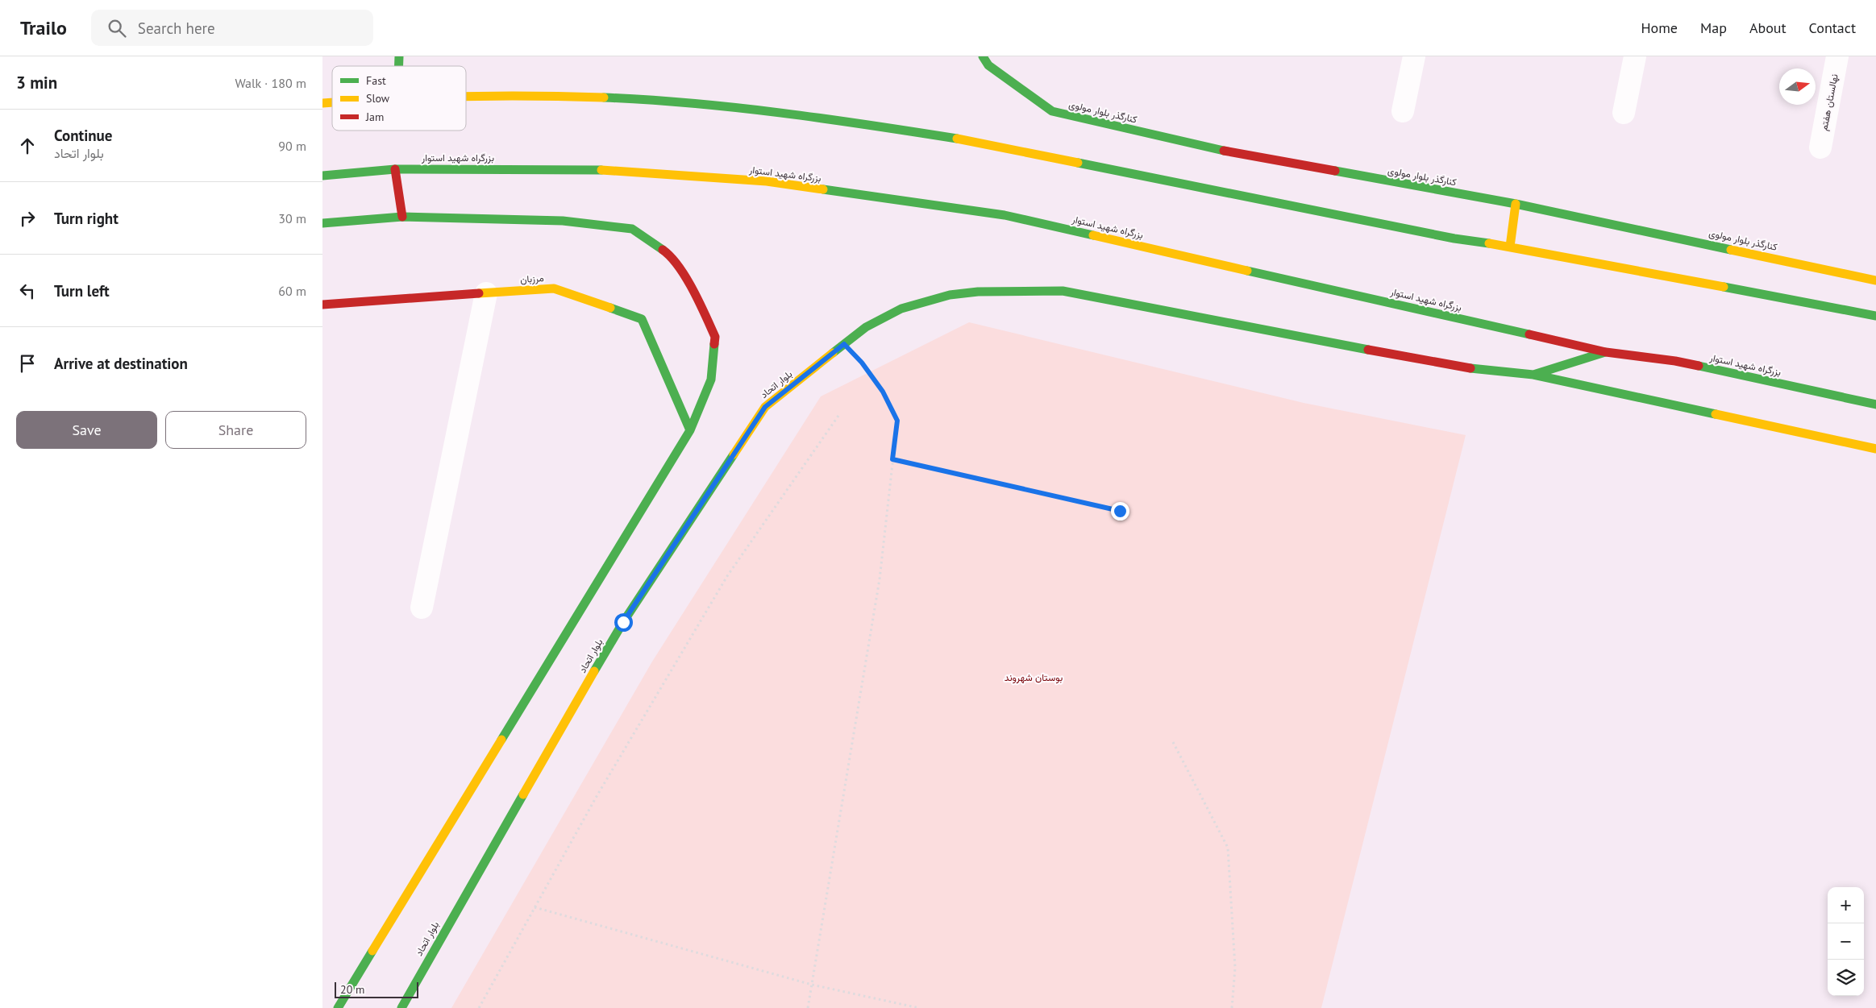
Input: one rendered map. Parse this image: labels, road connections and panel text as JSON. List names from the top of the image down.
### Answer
{
  "streets": {
    "main road": [
      "کنارگذر بلوار مولوی",
      "بزرگراه شهید استوار",
      "مرزبان",
      "بلوار اتحاد"
    ],
    "street": ["نهالستان هفتم"]
  },
  "parks": ["بوستان شهروند"],
  "legend": ["Fast", "Slow", "Jam"],
  "scale_bar": "20 m",
  "north": "right",
  "page": {
    "header": "Trailo",
    "search": "Search here",
    "nav": [
      "Home",
      "Map",
      "About",
      "Contact"
    ],
    "heading": ["3 min", "Walk · 180 m"],
    "list": [
      ["Continue", "بلوار اتحاد", "90 m"],
      ["Turn right", "30 m"],
      ["Turn left", "60 m"],
      "Arrive at destination"
    ],
    "buttons": ["Save", "Share"],
    "map_buttons": ["+", "−"],
    "scale": "20 m"
  }
}
